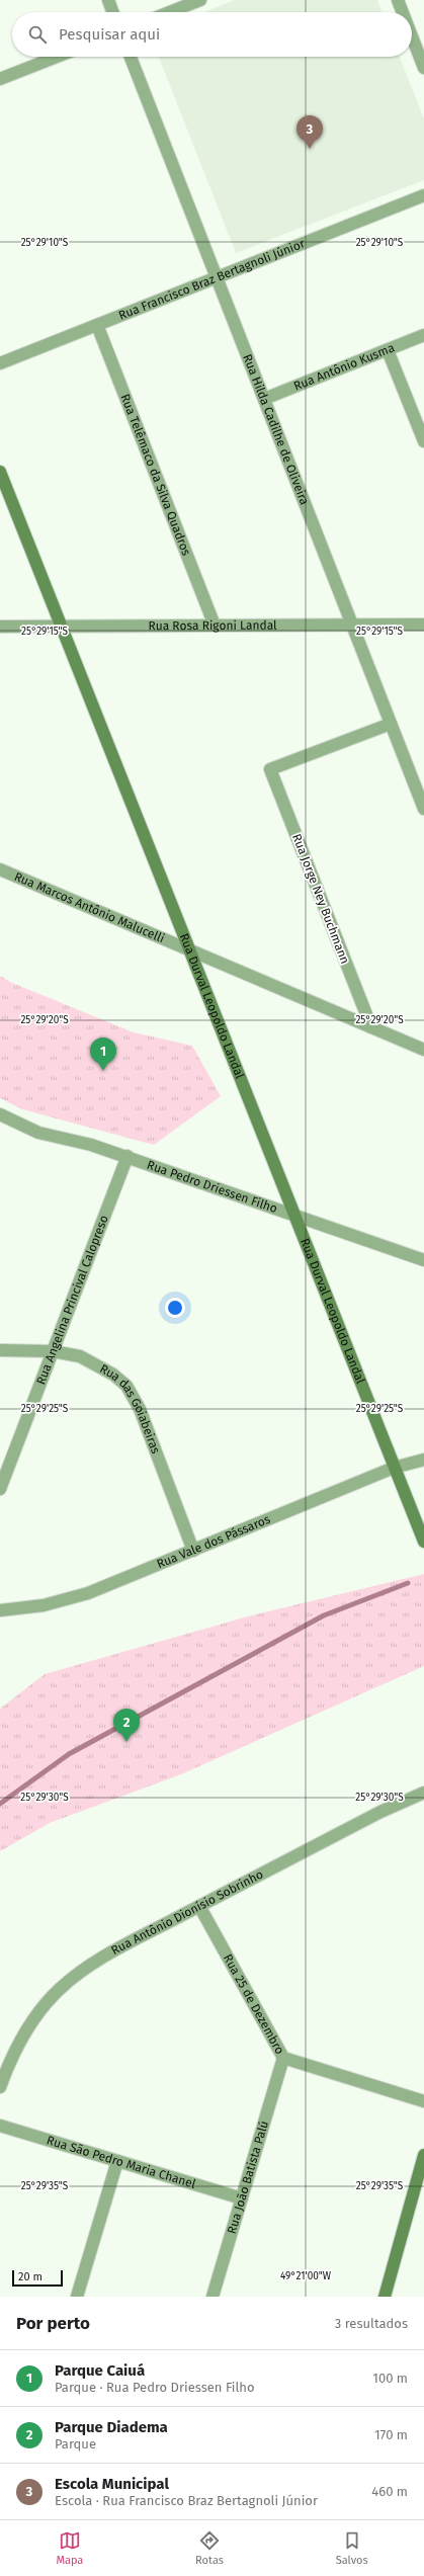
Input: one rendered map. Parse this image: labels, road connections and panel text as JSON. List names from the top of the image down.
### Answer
{
  "streets": {
    "street": [
      "Rua Francisco Braz Bertagnoli Júnior",
      "Rua Antônio Kusma",
      "Rua Hilda Cadilhe de Oliveira",
      "Rua Telêmaco da Silva Quadros",
      "Rua Rosa Rigoni Landal",
      "Rua Jorge Ney Buchmann",
      "Rua Marcos Antônio Malucelli",
      "Rua Durval Leopoldo Landal",
      "Rua Pedro Driessen Filho",
      "Rua Angelina Princival Calopreso",
      "Rua das Goiabeiras",
      "Rua Vale dos Pássaros",
      "Rua Antônio Dionísio Sobrinho",
      "Rua 25 de Dezembro",
      "Rua São Pedro Maria Chanel",
      "Rua João Batista Palú"
    ]
  },
  "crossings": [
    ["Rua Francisco Braz Bertagnoli Júnior", "Rua Hilda Cadilhe de Oliveira"],
    ["Rua Francisco Braz Bertagnoli Júnior", "Rua Telêmaco da Silva Quadros"],
    ["Rua Antônio Kusma", "Rua Hilda Cadilhe de Oliveira"],
    ["Rua Hilda Cadilhe de Oliveira", "Rua Rosa Rigoni Landal"],
    ["Rua Hilda Cadilhe de Oliveira", "Rua Jorge Ney Buchmann"],
    ["Rua Telêmaco da Silva Quadros", "Rua Rosa Rigoni Landal"],
    ["Rua Rosa Rigoni Landal", "Rua Durval Leopoldo Landal"],
    ["Rua Jorge Ney Buchmann", "Rua Marcos Antônio Malucelli"],
    ["Rua Marcos Antônio Malucelli", "Rua Durval Leopoldo Landal"],
    ["Rua Durval Leopoldo Landal", "Rua Pedro Driessen Filho"],
    ["Rua Durval Leopoldo Landal", "Rua Vale dos Pássaros"],
    ["Rua Pedro Driessen Filho", "Rua Angelina Princival Calopreso"],
    ["Rua Angelina Princival Calopreso", "Rua das Goiabeiras"],
    ["Rua das Goiabeiras", "Rua Vale dos Pássaros"],
    ["Rua Antônio Dionísio Sobrinho", "Rua 25 de Dezembro"],
    ["Rua 25 de Dezembro", "Rua João Batista Palú"],
    ["Rua São Pedro Maria Chanel", "Rua João Batista Palú"]
  ],
  "scale_bar": "20 m",
  "page": {
    "search": "Pesquisar aqui",
    "pins": ["3", "1", "2"],
    "scale": "20 m",
    "heading": ["Por perto", "3 resultados"],
    "list": [
      {
        "mark": "1",
        "name": "Parque Caiuá",
        "note": "Parque · Rua Pedro Driessen Filho",
        "value": "100 m"
      },
      {
        "mark": "2",
        "name": "Parque Diadema",
        "note": "Parque",
        "value": "170 m"
      },
      {
        "mark": "3",
        "name": "Escola Municipal",
        "note": "Escola · Rua Francisco Braz Bertagnoli Júnior",
        "value": "460 m"
      }
    ],
    "nav": ["Mapa", "Rotas", "Salvos"]
  },
  "coordinates": [
    "25°29'10\"S",
    "25°29'15\"S",
    "25°29'20\"S",
    "25°29'25\"S",
    "25°29'30\"S",
    "25°29'35\"S",
    "49°21'00\"W"
  ]
}
